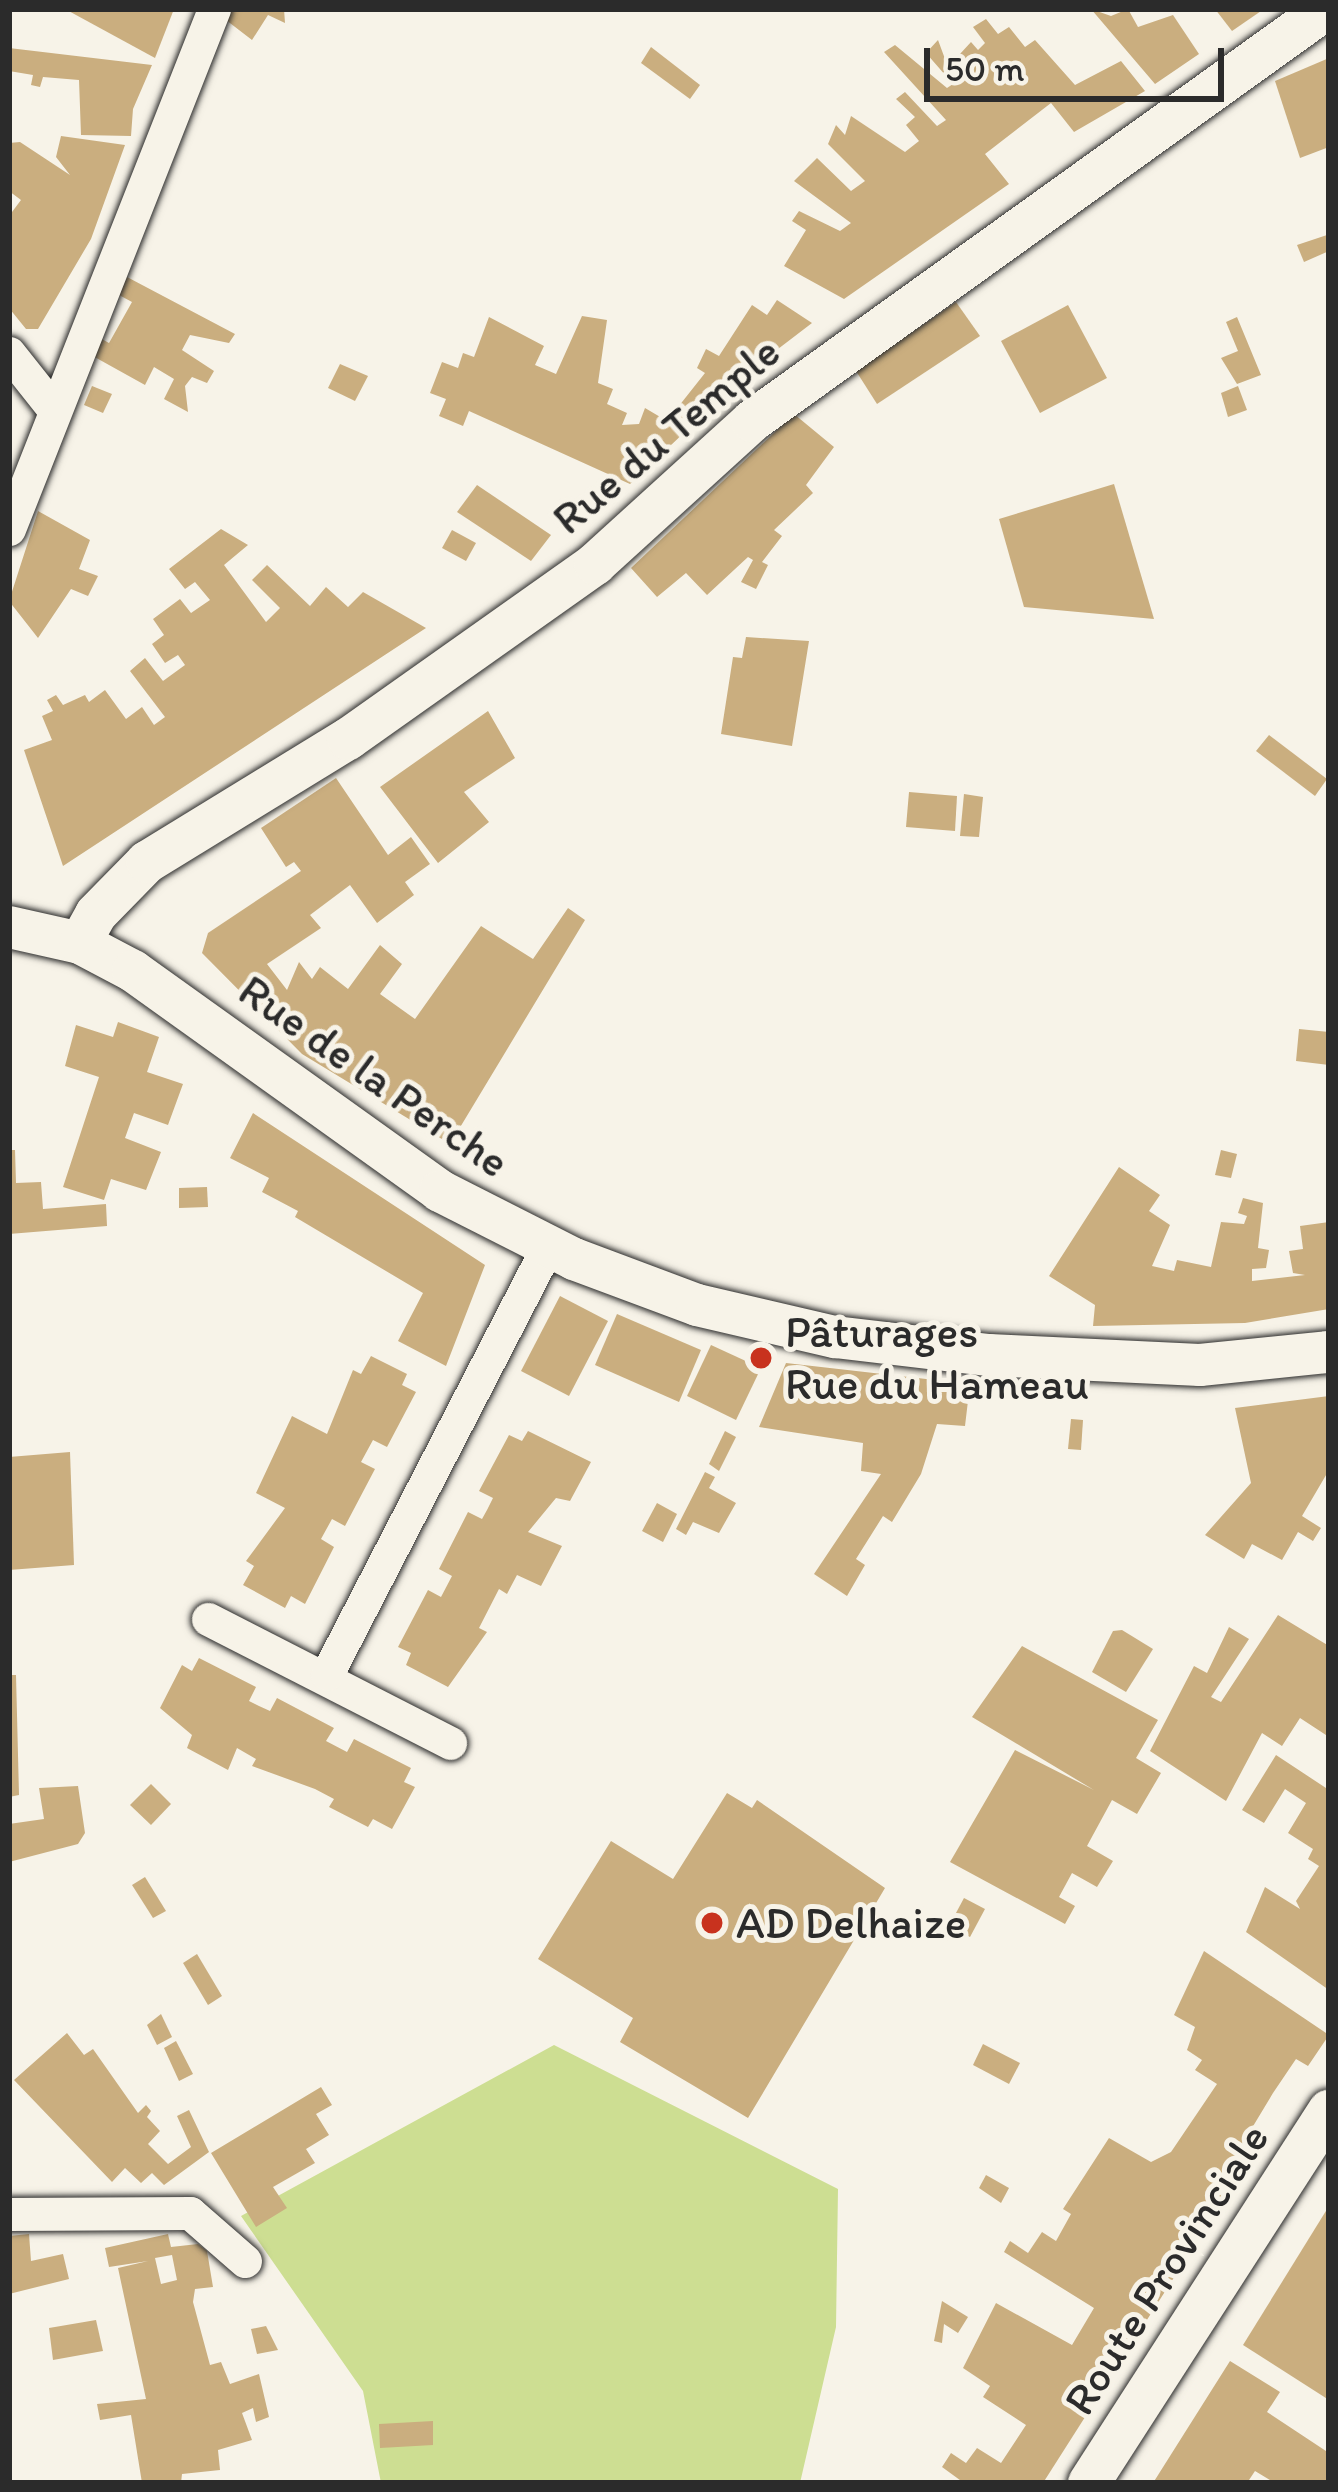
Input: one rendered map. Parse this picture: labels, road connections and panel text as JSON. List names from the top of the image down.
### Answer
{
  "streets": {
    "street": ["Rue du Temple", "Rue de la Perche", "Route Provinciale"]
  },
  "crossings": [
    ["Rue du Temple", "Rue de la Perche"]
  ],
  "places": ["Pâturages Rue du Hameau", "AD Delhaize"],
  "scale_bar": "50 m"
}
